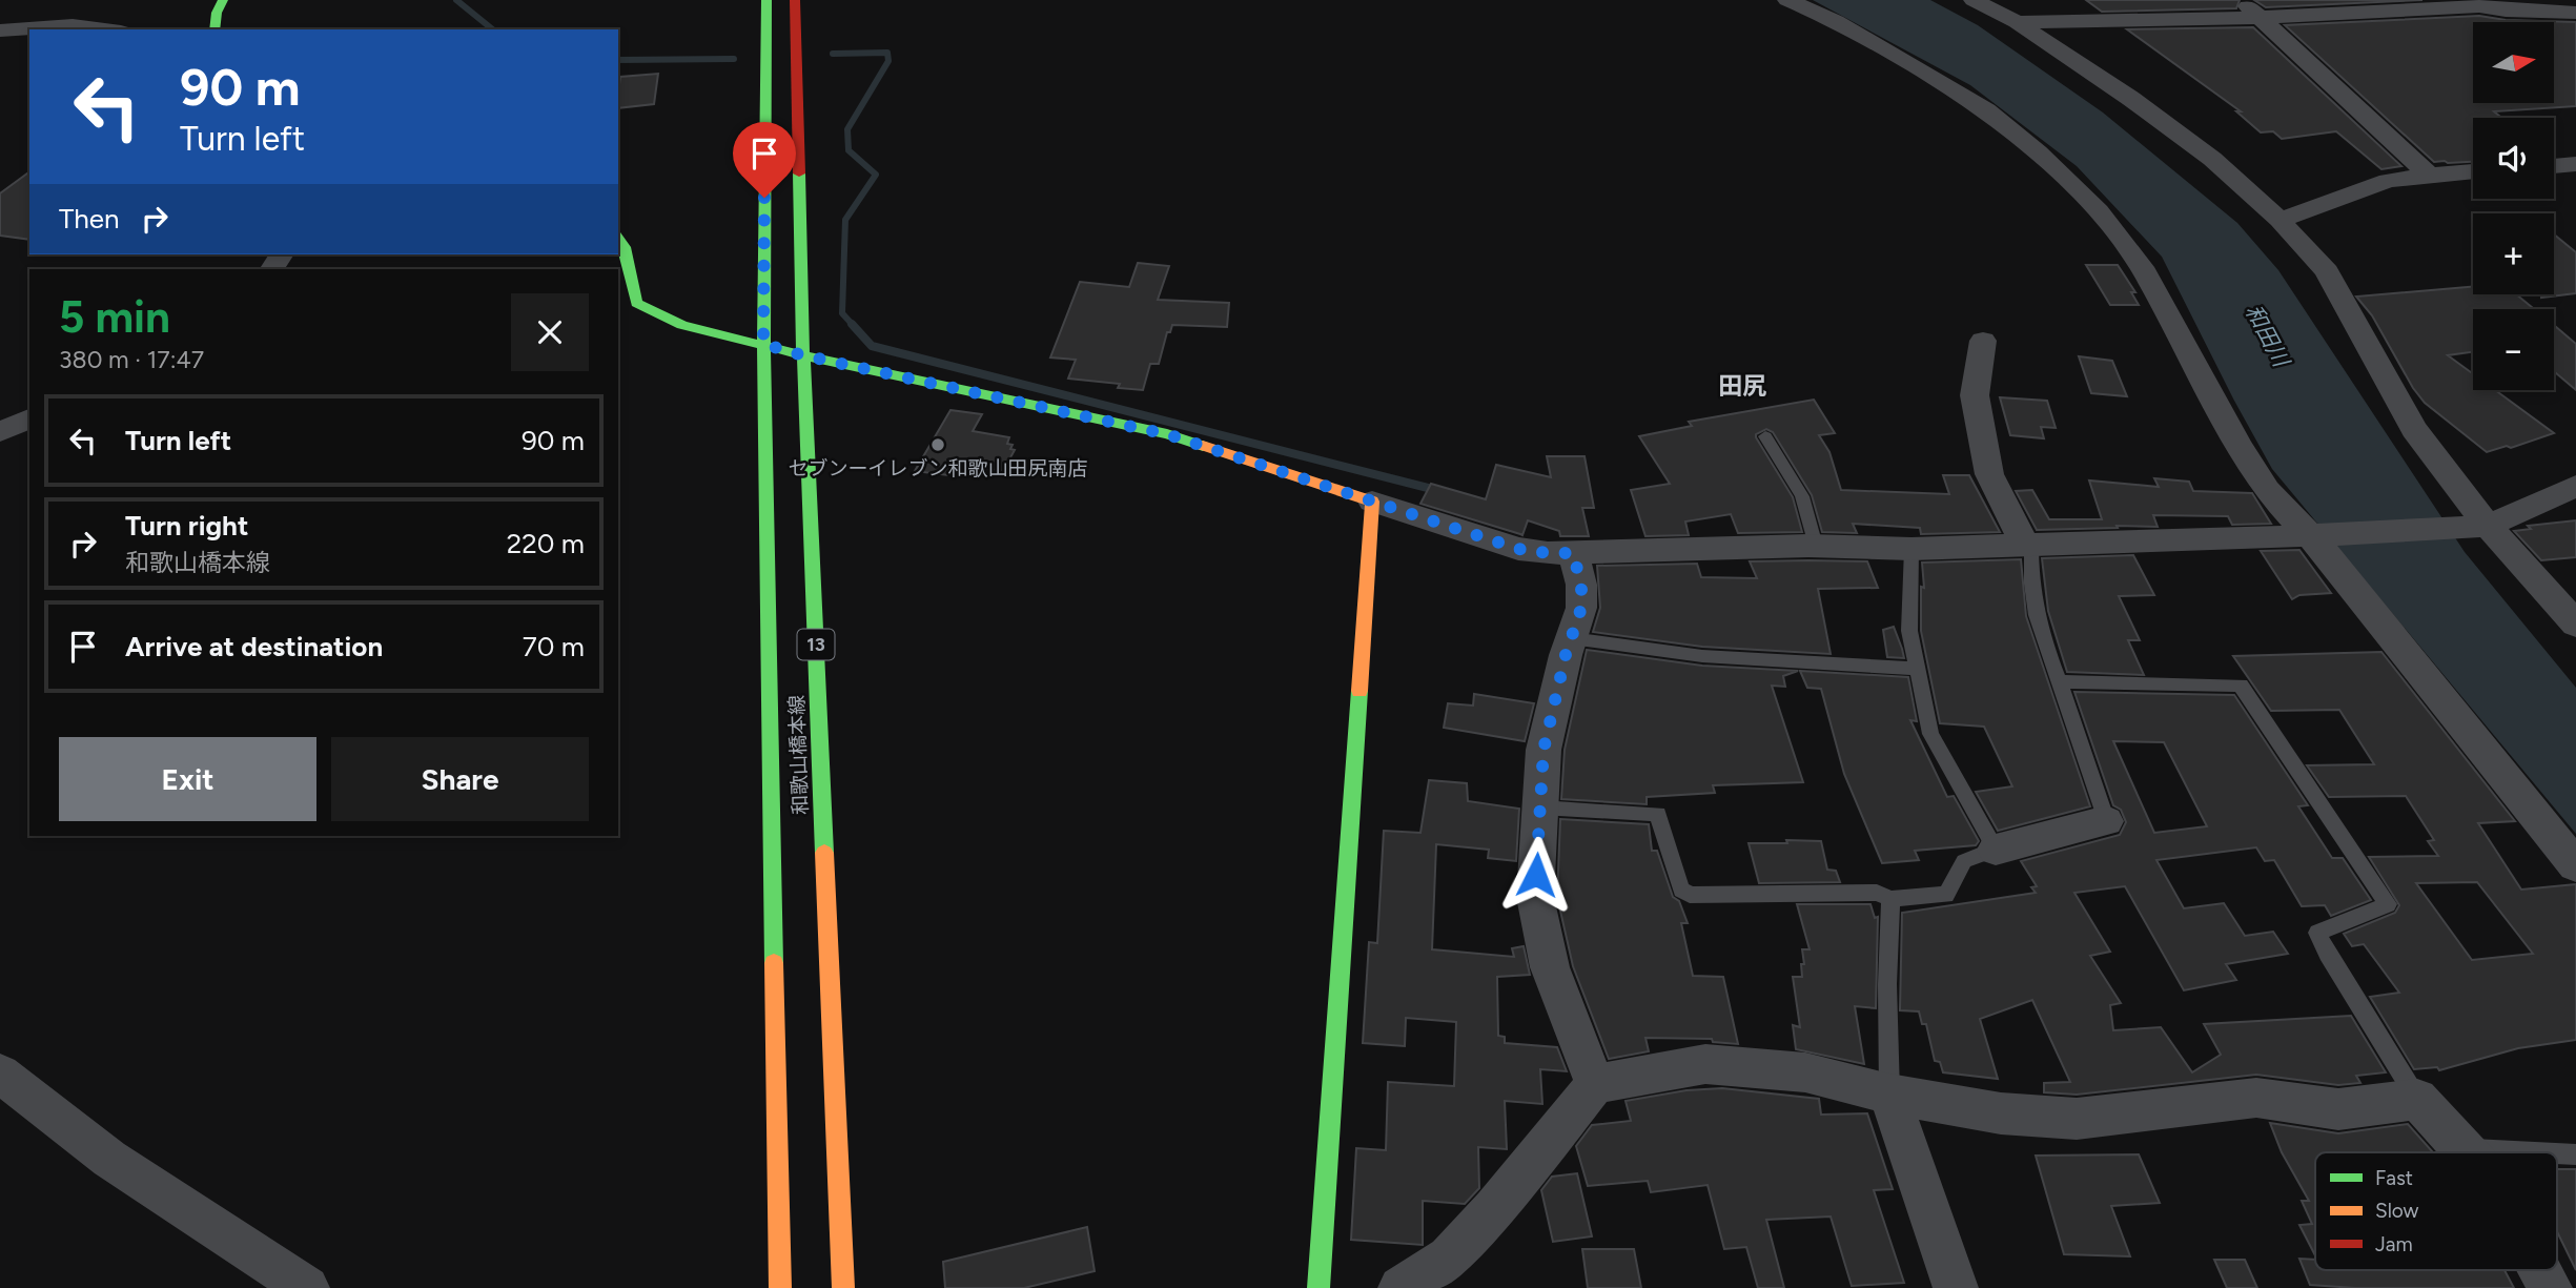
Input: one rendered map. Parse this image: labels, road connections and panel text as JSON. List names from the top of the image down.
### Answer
{
  "streets": {
    "main road": ["13", "和歌山橋本線"]
  },
  "districts": ["田尻"],
  "water": ["和田川"],
  "places": ["セブンーイレブン和歌山田尻南店"],
  "legend": ["Fast", "Slow", "Jam"],
  "north": "right",
  "page": {
    "map_buttons": ["+", "−"],
    "turn": ["90 m", "Turn left"],
    "then": "Then",
    "heading": ["5 min", "380 m · 17:47"],
    "list": [
      {
        "name": "Turn left",
        "value": "90 m"
      },
      {
        "name": "Turn right",
        "note": "和歌山橋本線",
        "value": "220 m"
      },
      {
        "name": "Arrive at destination",
        "value": "70 m"
      }
    ],
    "buttons": ["Exit", "Share"]
  }
}
